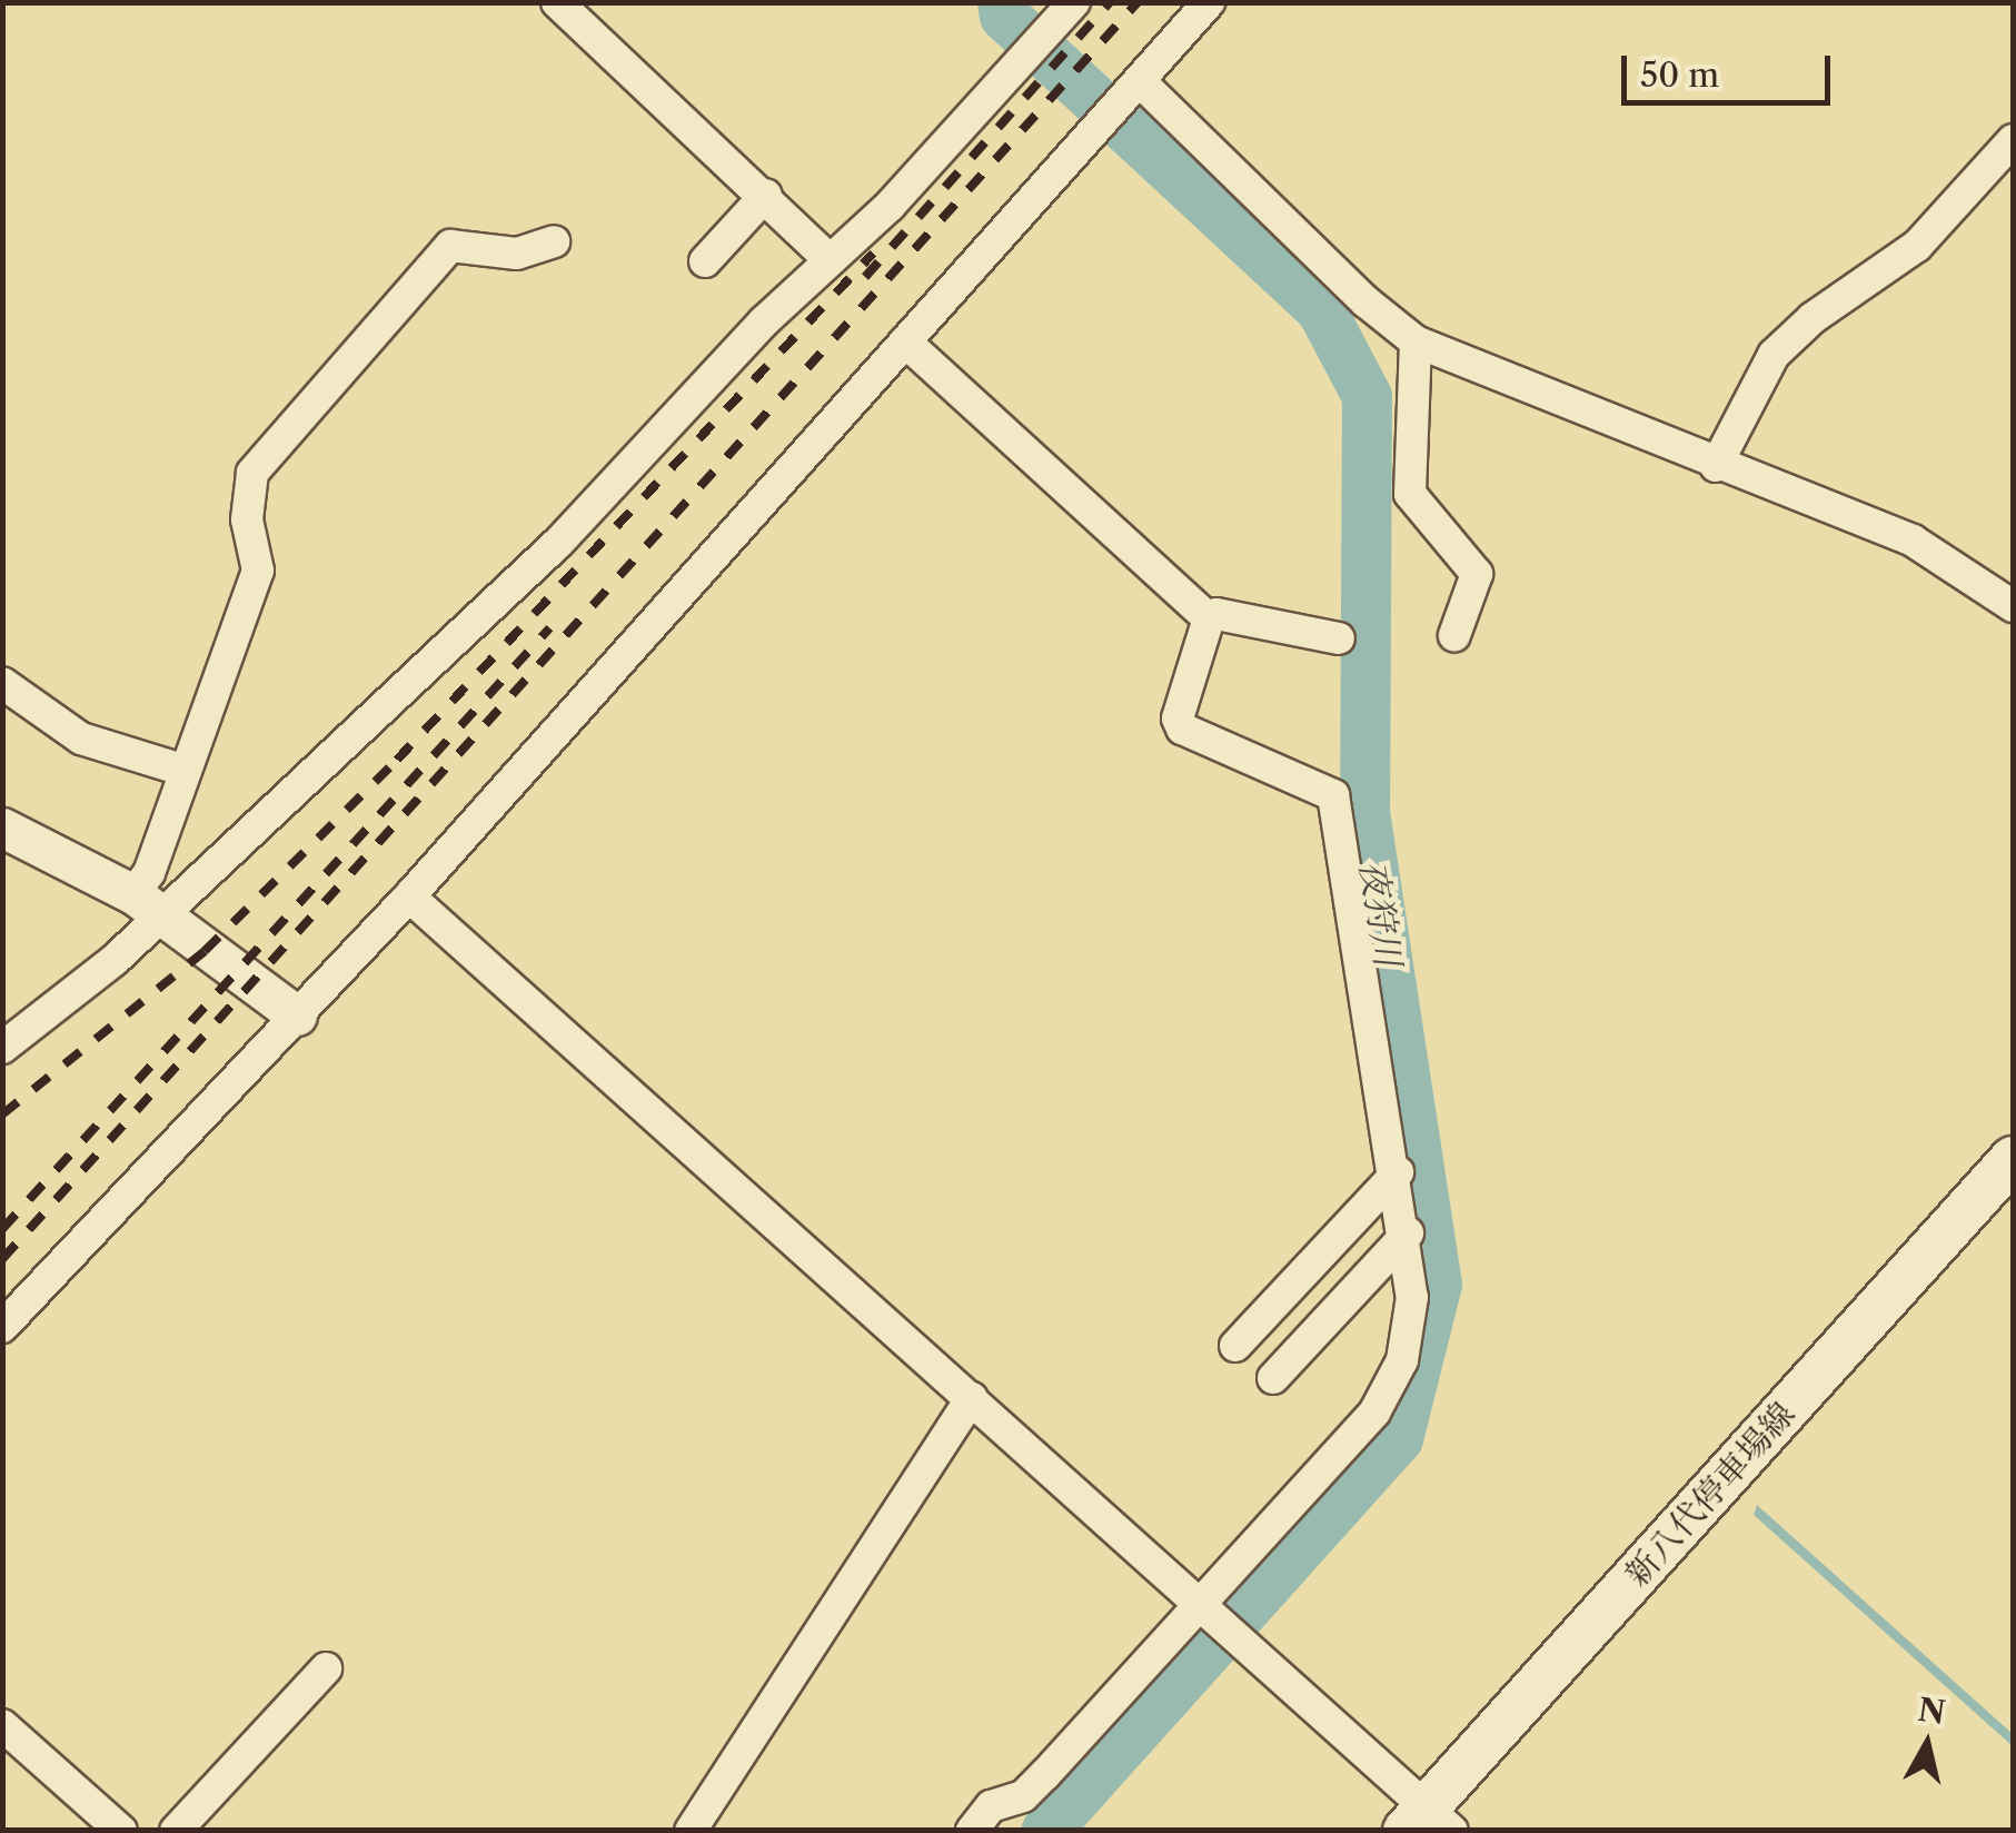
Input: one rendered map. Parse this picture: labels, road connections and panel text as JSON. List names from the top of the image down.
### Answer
{
  "streets": {
    "main road": ["新八代停車場線"]
  },
  "water": ["夜狩川"],
  "scale_bar": "50 m",
  "north": "top"
}
